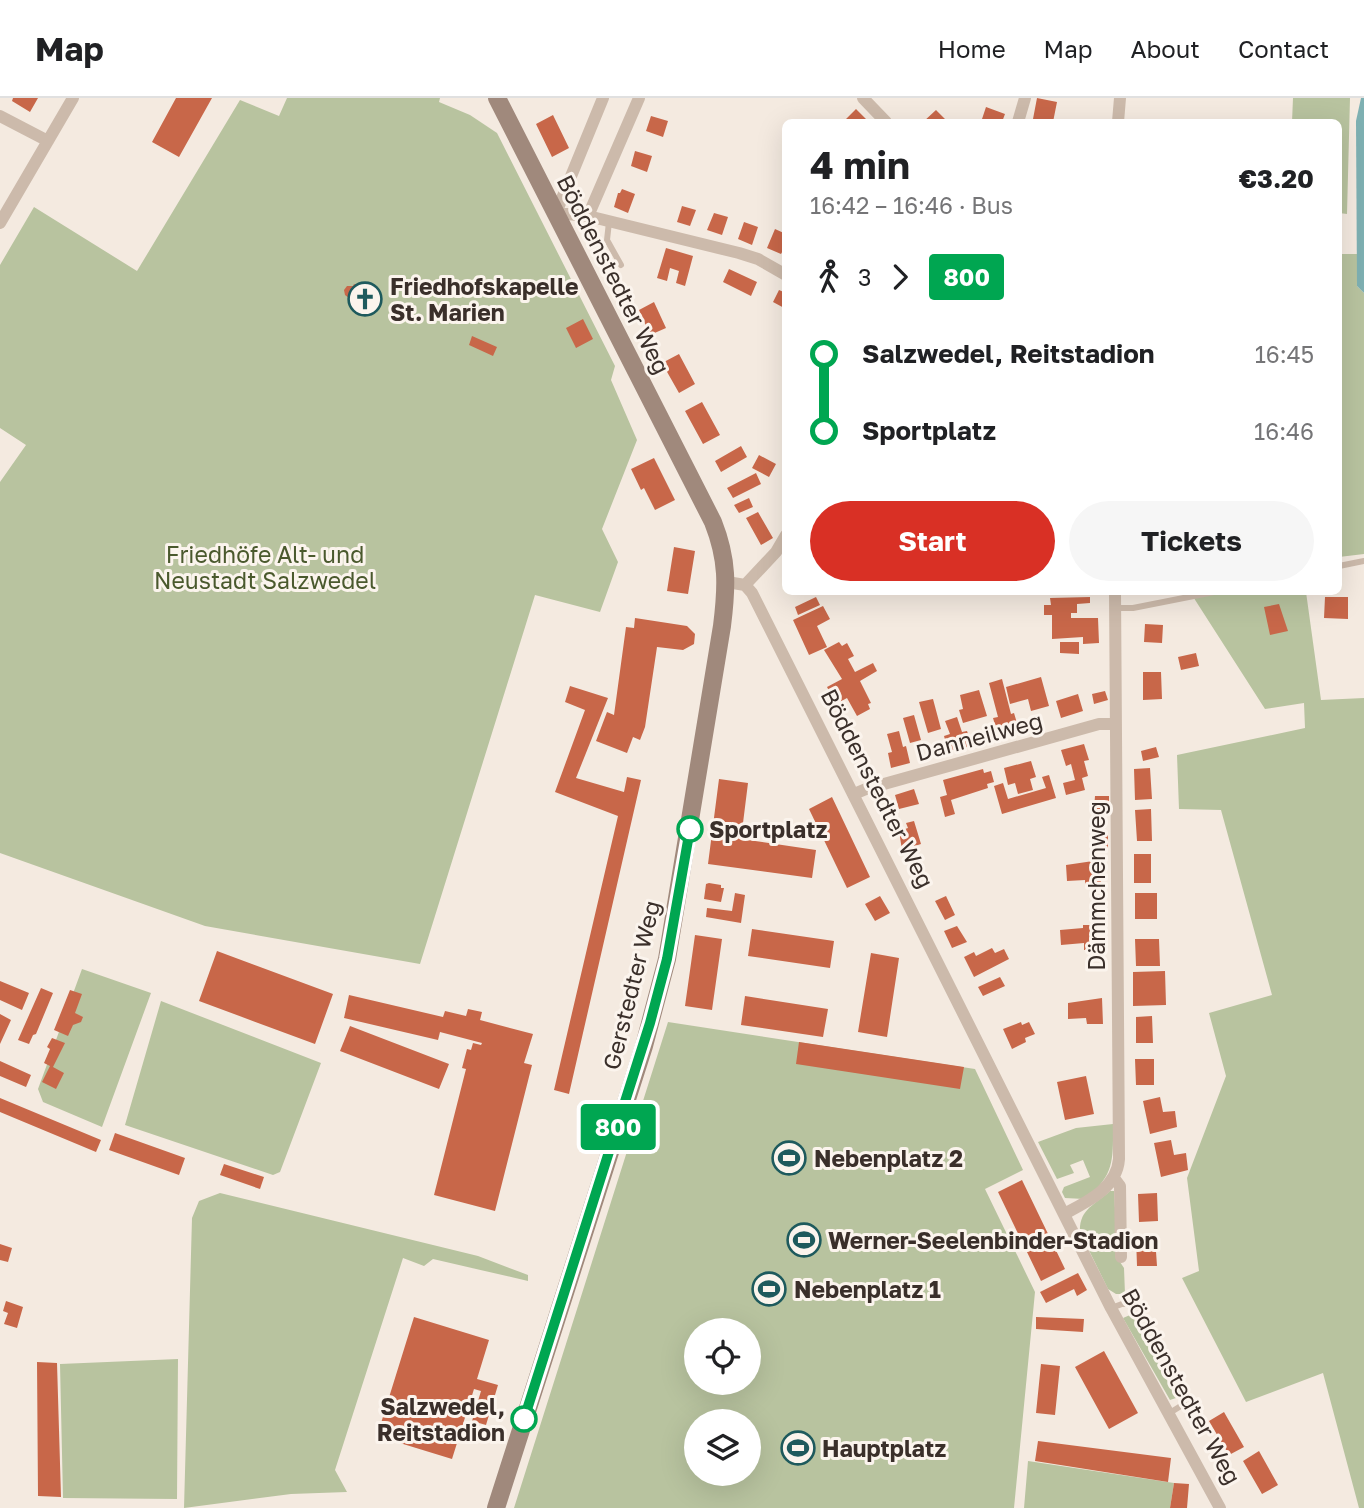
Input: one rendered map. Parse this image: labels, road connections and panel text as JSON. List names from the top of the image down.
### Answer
{
  "streets": {
    "street": [
      "Böddenstedter Weg",
      "Danneilweg",
      "Dämmchenweg",
      "Gerstedter Weg"
    ]
  },
  "crossings": [
    ["Böddenstedter Weg", "Danneilweg"],
    ["Böddenstedter Weg", "Gerstedter Weg"],
    ["Danneilweg", "Dämmchenweg"]
  ],
  "parks": ["Friedhöfe Alt- und Neustadt Salzwedel"],
  "places": {
    "church": ["Friedhofskapelle St. Marien"],
    "other": ["Sportplatz", "Salzwedel, Reitstadion"],
    "sports": [
      "Nebenplatz 2",
      "Werner-Seelenbinder-Stadion",
      "Nebenplatz 1",
      "Hauptplatz"
    ]
  },
  "lines": ["bus line 800"],
  "page": {
    "header": "Map",
    "nav": [
      "Home",
      "Map",
      "About",
      "Contact"
    ],
    "on_map": "800",
    "heading": ["4 min", "16:42 – 16:46 · Bus", "€3.20"],
    "legs": ["3", "800"],
    "list": [
      {
        "name": "Salzwedel, Reitstadion",
        "value": "16:45"
      },
      {
        "name": "Sportplatz",
        "value": "16:46"
      }
    ],
    "buttons": ["Start", "Tickets"]
  }
}
